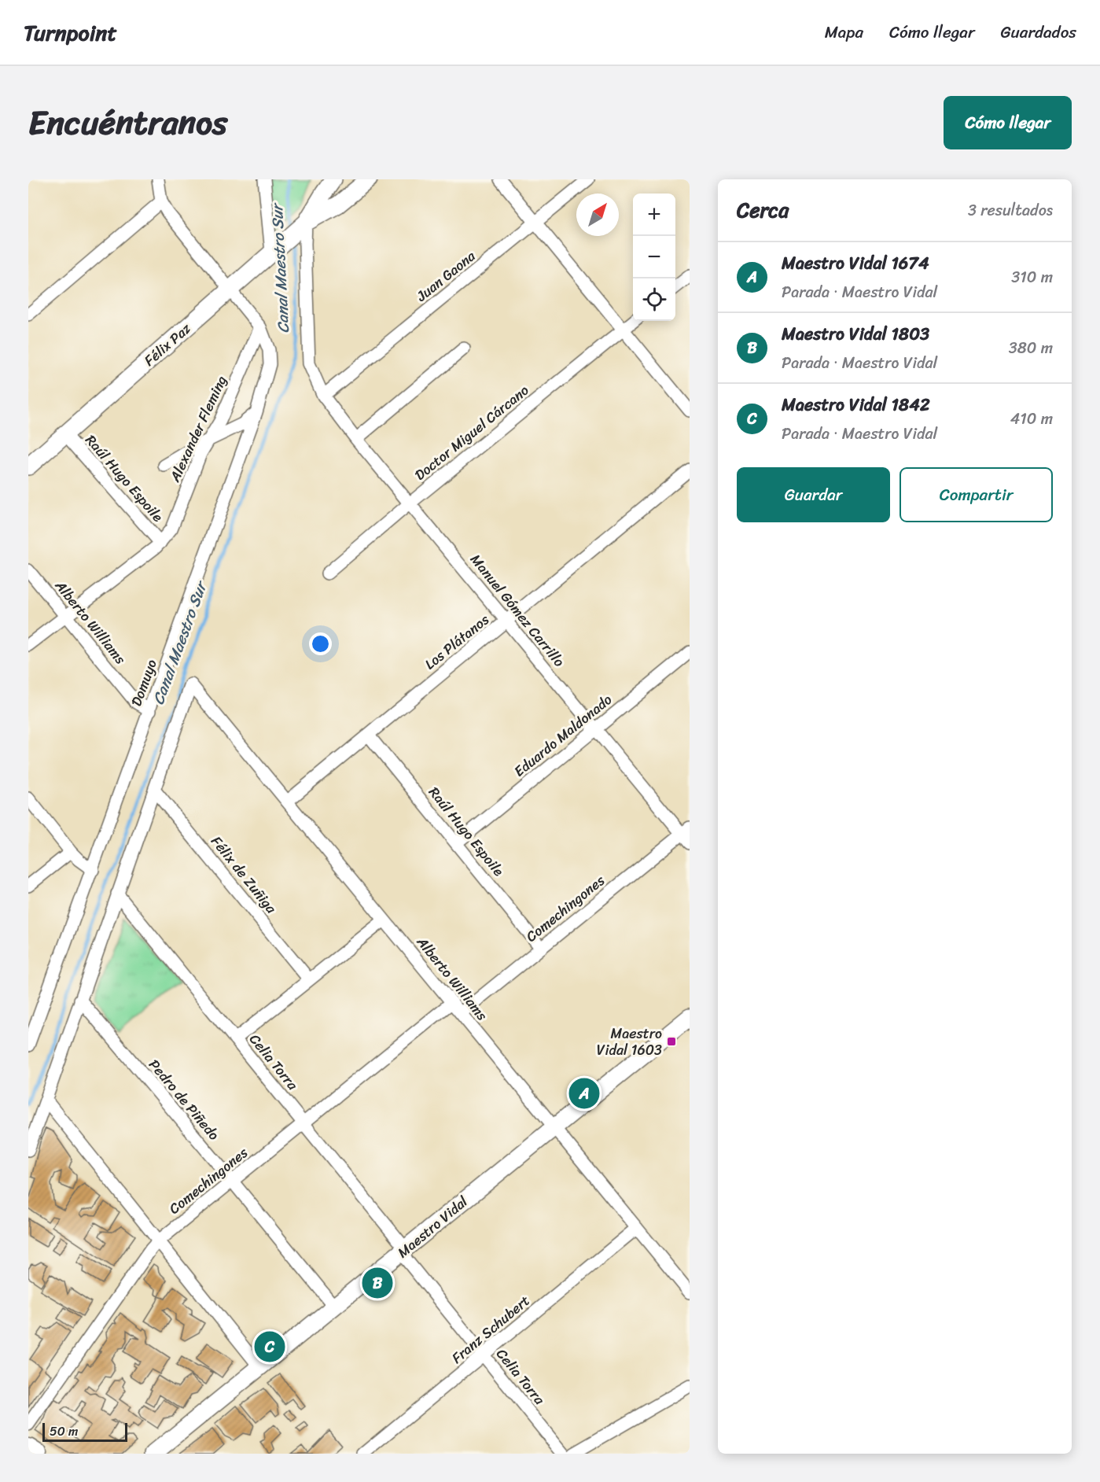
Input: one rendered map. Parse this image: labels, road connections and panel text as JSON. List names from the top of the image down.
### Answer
{
  "streets": {
    "main road": ["Félix Paz", "Maestro Vidal"],
    "street": [
      "Juan Gaona",
      "Alexander Fleming",
      "Doctor Miguel Cárcano",
      "Raúl Hugo Espoile",
      "Manuel Gómez Carrillo",
      "Alberto Williams",
      "Los Plátanos",
      "Domuyo",
      "Eduardo Maldonado",
      "Félix de Zuñiga",
      "Comechingones",
      "Celia Torra",
      "Pedro de Piñedo",
      "Franz Schubert"
    ]
  },
  "crossings": [
    ["Juan Gaona", "Manuel Gómez Carrillo"],
    ["Félix Paz", "Raúl Hugo Espoile"],
    ["Félix Paz", "Manuel Gómez Carrillo"],
    ["Félix Paz", "Domuyo"],
    ["Alexander Fleming", "Raúl Hugo Espoile"],
    ["Alexander Fleming", "Alberto Williams"],
    ["Alexander Fleming", "Domuyo"],
    ["Doctor Miguel Cárcano", "Manuel Gómez Carrillo"],
    ["Raúl Hugo Espoile", "Los Plátanos"],
    ["Raúl Hugo Espoile", "Eduardo Maldonado"],
    ["Raúl Hugo Espoile", "Comechingones"],
    ["Manuel Gómez Carrillo", "Los Plátanos"],
    ["Manuel Gómez Carrillo", "Eduardo Maldonado"],
    ["Manuel Gómez Carrillo", "Comechingones"],
    ["Alberto Williams", "Los Plátanos"],
    ["Alberto Williams", "Domuyo"],
    ["Alberto Williams", "Félix de Zuñiga"],
    ["Alberto Williams", "Comechingones"],
    ["Alberto Williams", "Maestro Vidal"],
    ["Alberto Williams", "Franz Schubert"],
    ["Comechingones", "Celia Torra"],
    ["Comechingones", "Pedro de Piñedo"],
    ["Celia Torra", "Maestro Vidal"],
    ["Celia Torra", "Franz Schubert"],
    ["Pedro de Piñedo", "Maestro Vidal"]
  ],
  "water": ["Canal Maestro Sur"],
  "places": {
    "transit": ["Maestro Vidal 1603"]
  },
  "scale_bar": "50 m",
  "north": "top right",
  "page": {
    "header": "Turnpoint",
    "nav": ["Mapa", "Cómo llegar", "Guardados"],
    "title": "Encuéntranos",
    "buttons": [
      "Cómo llegar",
      ["Guardar", "Compartir"]
    ],
    "heading": ["Cerca", "3 resultados"],
    "map_buttons": ["+", "−"],
    "list": [
      {
        "mark": "A",
        "name": "Maestro Vidal 1674",
        "note": "Parada · Maestro Vidal",
        "value": "310 m"
      },
      {
        "mark": "B",
        "name": "Maestro Vidal 1803",
        "note": "Parada · Maestro Vidal",
        "value": "380 m"
      },
      {
        "mark": "C",
        "name": "Maestro Vidal 1842",
        "note": "Parada · Maestro Vidal",
        "value": "410 m"
      }
    ],
    "pins": ["A", "B", "C"],
    "scale": "50 m"
  }
}
